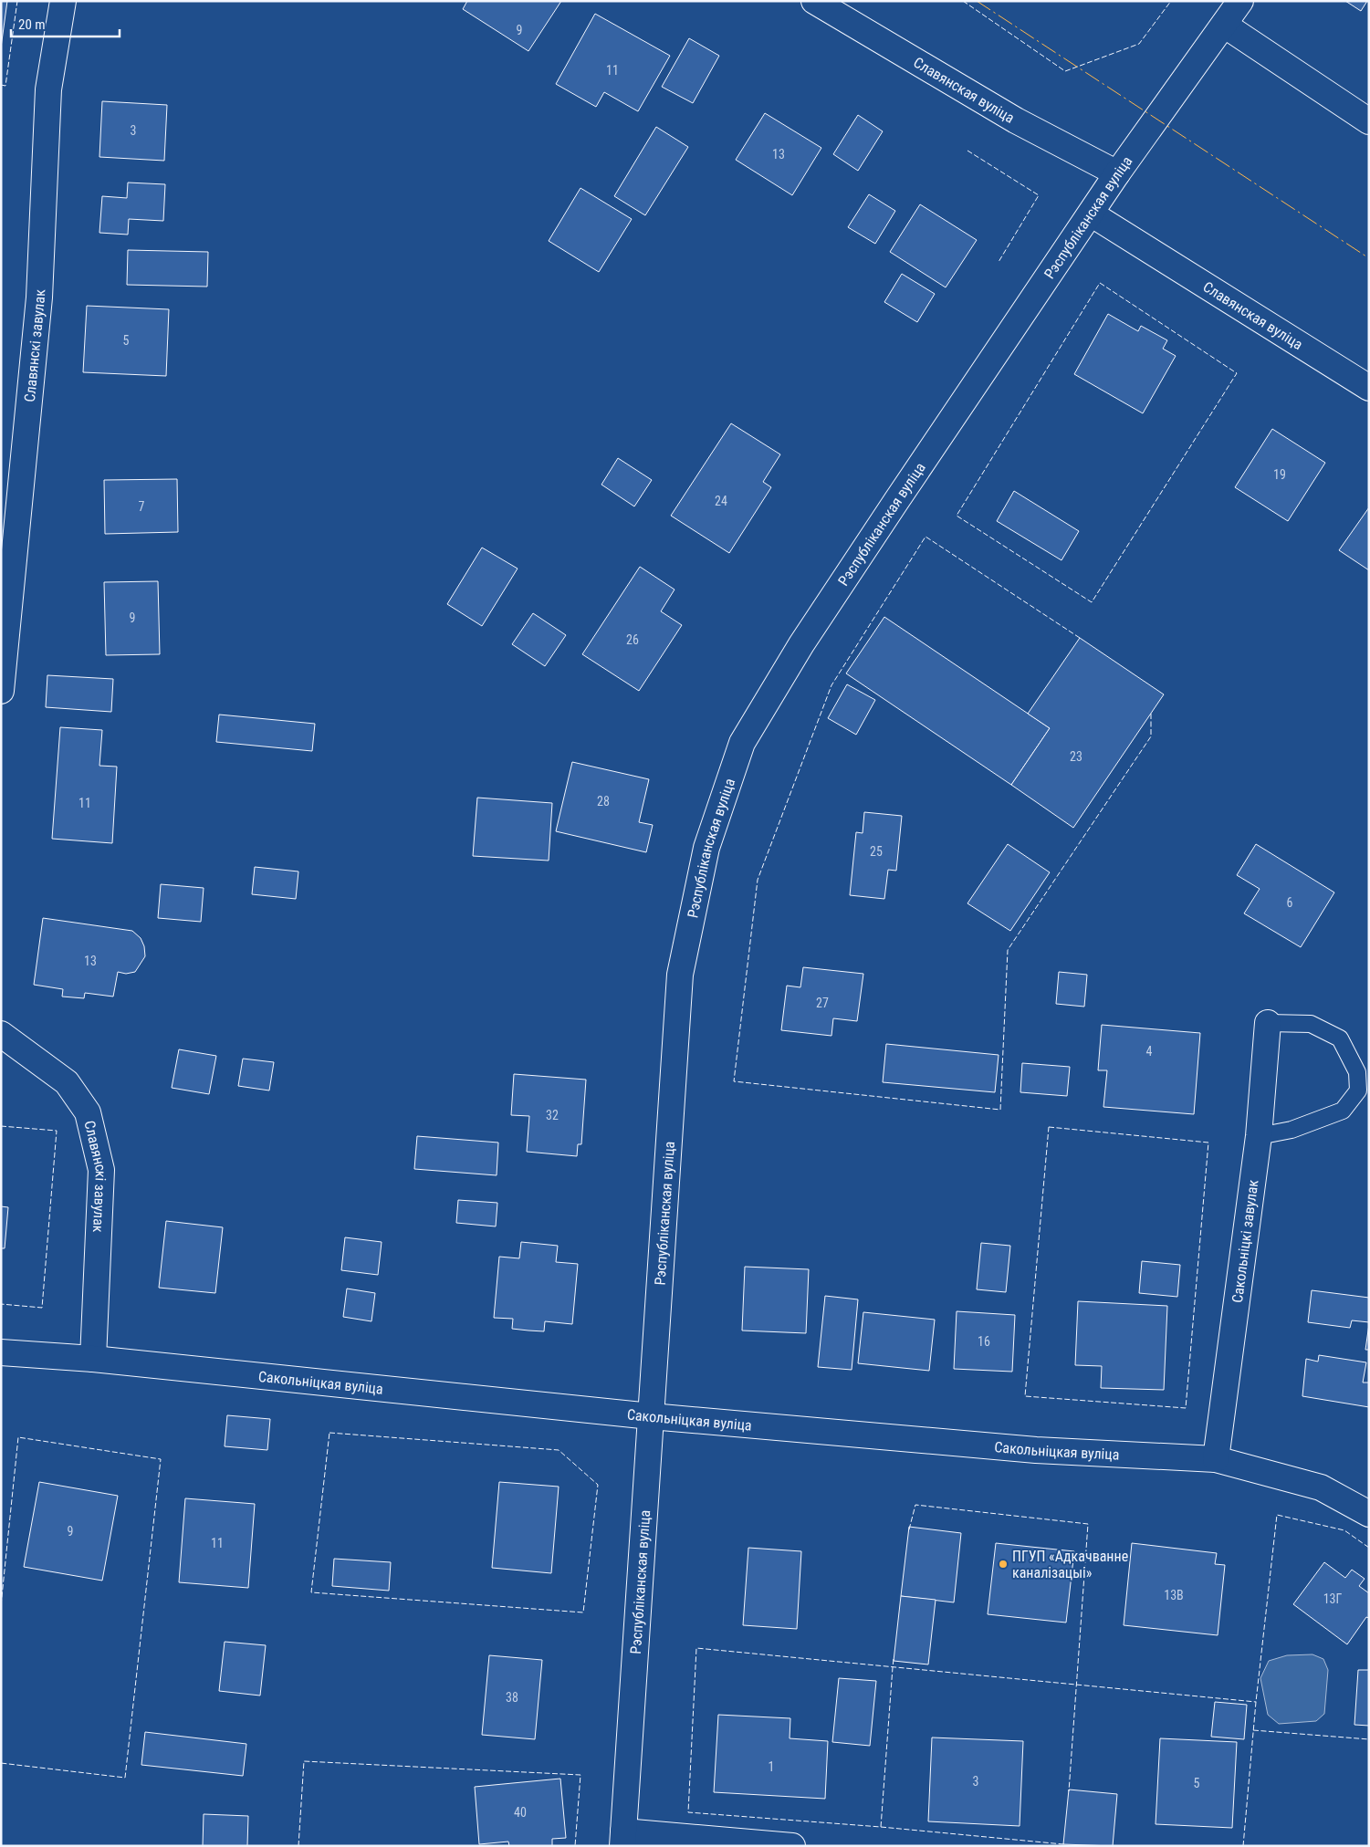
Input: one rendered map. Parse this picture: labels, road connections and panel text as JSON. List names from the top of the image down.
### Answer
{
  "streets": {
    "street": [
      "Славянская вуліца",
      "Рэспубліканская вуліца",
      "Славянскі завулак",
      "Сакольніцкі завулак",
      "Сакольніцкая вуліца"
    ]
  },
  "crossings": [
    ["Славянская вуліца", "Рэспубліканская вуліца"],
    ["Рэспубліканская вуліца", "Сакольніцкая вуліца"],
    ["Славянскі завулак", "Сакольніцкая вуліца"],
    ["Сакольніцкі завулак", "Сакольніцкая вуліца"]
  ],
  "places": ["ПГУП «Адкачванне каналізацыі»"],
  "house_numbers": [
    "9",
    "11",
    "3",
    "13",
    "5",
    "19",
    "24",
    "7",
    "9",
    "26",
    "23",
    "28",
    "11",
    "25",
    "6",
    "13",
    "27",
    "4",
    "32",
    "16",
    "9",
    "11",
    "13В",
    "13Г",
    "38",
    "1",
    "3",
    "5",
    "40"
  ],
  "scale_bar": "20 m"
}
